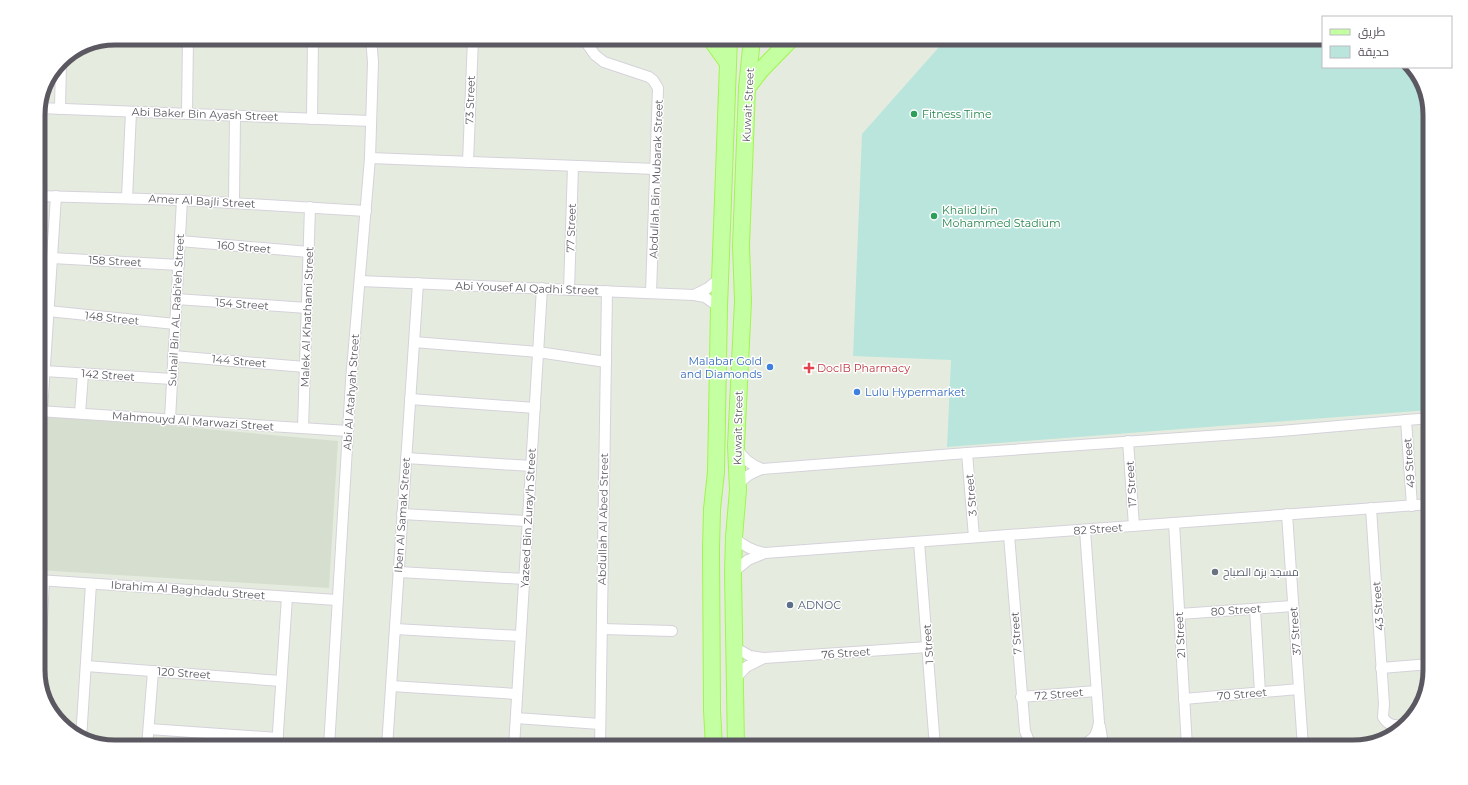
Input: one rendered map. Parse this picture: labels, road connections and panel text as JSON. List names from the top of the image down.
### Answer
{
  "streets": {
    "main road": ["Kuwait Street"],
    "street": [
      "73 Street",
      "Abi Baker Bin Ayash Street",
      "Abdullah Bin Mubarak Street",
      "Amer Al Bajli Street",
      "77 Street",
      "160 Street",
      "158 Street",
      "Abi Yousef Al Qadhi Street",
      "154 Street",
      "Suhail Bin AL Rabi'eh Street",
      "Malek Al Khathami Street",
      "148 Street",
      "144 Street",
      "142 Street",
      "Abi Al Atahyah Street",
      "Mahmouyd Al Marwazi Street",
      "49 Street",
      "17 Street",
      "3 Street",
      "Iben Al Samak Street",
      "Yazeed Bin Zuray'h Street",
      "Abdullah Al Abed Street",
      "82 Street",
      "Ibrahim Al Baghdadu Street",
      "43 Street",
      "80 Street",
      "37 Street",
      "7 Street",
      "21 Street",
      "1 Street",
      "76 Street",
      "120 Street",
      "72 Street",
      "70 Street"
    ]
  },
  "crossings": [
    ["Kuwait Street", "Abi Yousef Al Qadhi Street"],
    ["Kuwait Street", "82 Street"],
    ["Kuwait Street", "76 Street"],
    ["Abi Baker Bin Ayash Street", "Abi Al Atahyah Street"],
    ["Abdullah Bin Mubarak Street", "Abi Yousef Al Qadhi Street"],
    ["Amer Al Bajli Street", "Suhail Bin AL Rabi'eh Street"],
    ["Amer Al Bajli Street", "Malek Al Khathami Street"],
    ["Amer Al Bajli Street", "Abi Al Atahyah Street"],
    ["77 Street", "Abi Yousef Al Qadhi Street"],
    ["160 Street", "Suhail Bin AL Rabi'eh Street"],
    ["160 Street", "Malek Al Khathami Street"],
    ["158 Street", "Suhail Bin AL Rabi'eh Street"],
    ["Abi Yousef Al Qadhi Street", "Abi Al Atahyah Street"],
    ["Abi Yousef Al Qadhi Street", "Iben Al Samak Street"],
    ["Abi Yousef Al Qadhi Street", "Yazeed Bin Zuray'h Street"],
    ["Abi Yousef Al Qadhi Street", "Abdullah Al Abed Street"],
    ["154 Street", "Suhail Bin AL Rabi'eh Street"],
    ["154 Street", "Malek Al Khathami Street"],
    ["Suhail Bin AL Rabi'eh Street", "148 Street"],
    ["Suhail Bin AL Rabi'eh Street", "144 Street"],
    ["Suhail Bin AL Rabi'eh Street", "142 Street"],
    ["Suhail Bin AL Rabi'eh Street", "Mahmouyd Al Marwazi Street"],
    ["Malek Al Khathami Street", "144 Street"],
    ["Malek Al Khathami Street", "Mahmouyd Al Marwazi Street"],
    ["Abi Al Atahyah Street", "Mahmouyd Al Marwazi Street"],
    ["Abi Al Atahyah Street", "Ibrahim Al Baghdadu Street"],
    ["49 Street", "82 Street"],
    ["17 Street", "82 Street"],
    ["3 Street", "82 Street"],
    ["82 Street", "43 Street"],
    ["82 Street", "37 Street"],
    ["82 Street", "7 Street"],
    ["82 Street", "21 Street"],
    ["82 Street", "1 Street"],
    ["80 Street", "37 Street"],
    ["80 Street", "21 Street"],
    ["37 Street", "70 Street"],
    ["7 Street", "72 Street"],
    ["21 Street", "70 Street"],
    ["1 Street", "76 Street"]
  ],
  "places": {
    "other": [
      "Fitness Time",
      "Khalid bin Mohammed Stadium",
      "Malabar Gold and Diamonds",
      "Lulu Hypermarket",
      "مسجد بزة الصباح",
      "ADNOC"
    ],
    "health": ["DocIB Pharmacy"]
  },
  "legend": ["طريق", "حديقة"]
}
